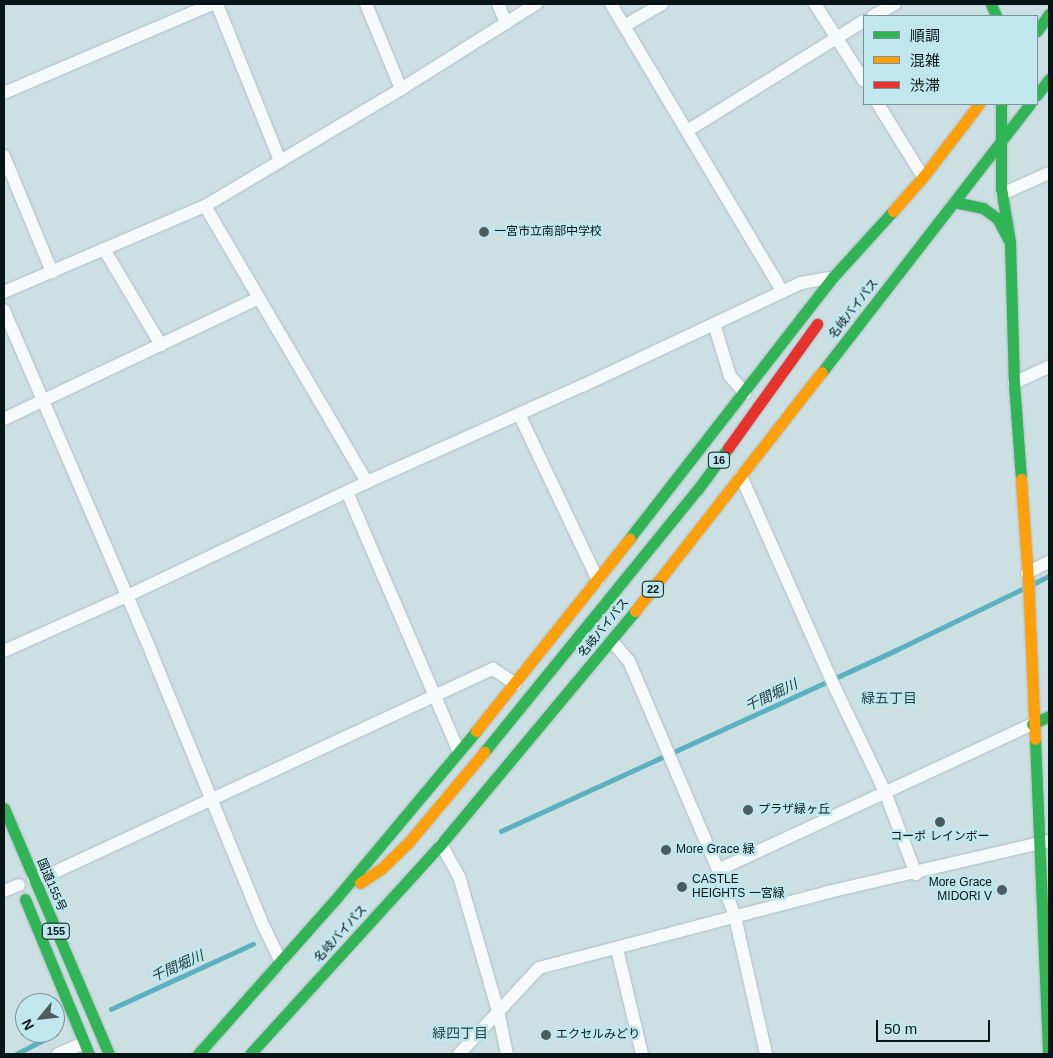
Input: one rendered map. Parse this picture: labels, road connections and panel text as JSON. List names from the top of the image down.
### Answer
{
  "streets": {
    "main road": [
      "名岐バイパス",
      "16",
      "22",
      "国道155号",
      "155"
    ]
  },
  "districts": ["緑五丁目", "緑四丁目"],
  "water": ["千間堀川"],
  "places": [
    "一宮市立南部中学校",
    "プラザ緑ヶ丘",
    "コーポ レインボー",
    "More Grace 緑",
    "CASTLE HEIGHTS 一宮緑",
    "More Grace MIDORI V",
    "エクセルみどり"
  ],
  "legend": ["順調", "混雑", "渋滞"],
  "scale_bar": "50 m",
  "north": "bottom left"
}
